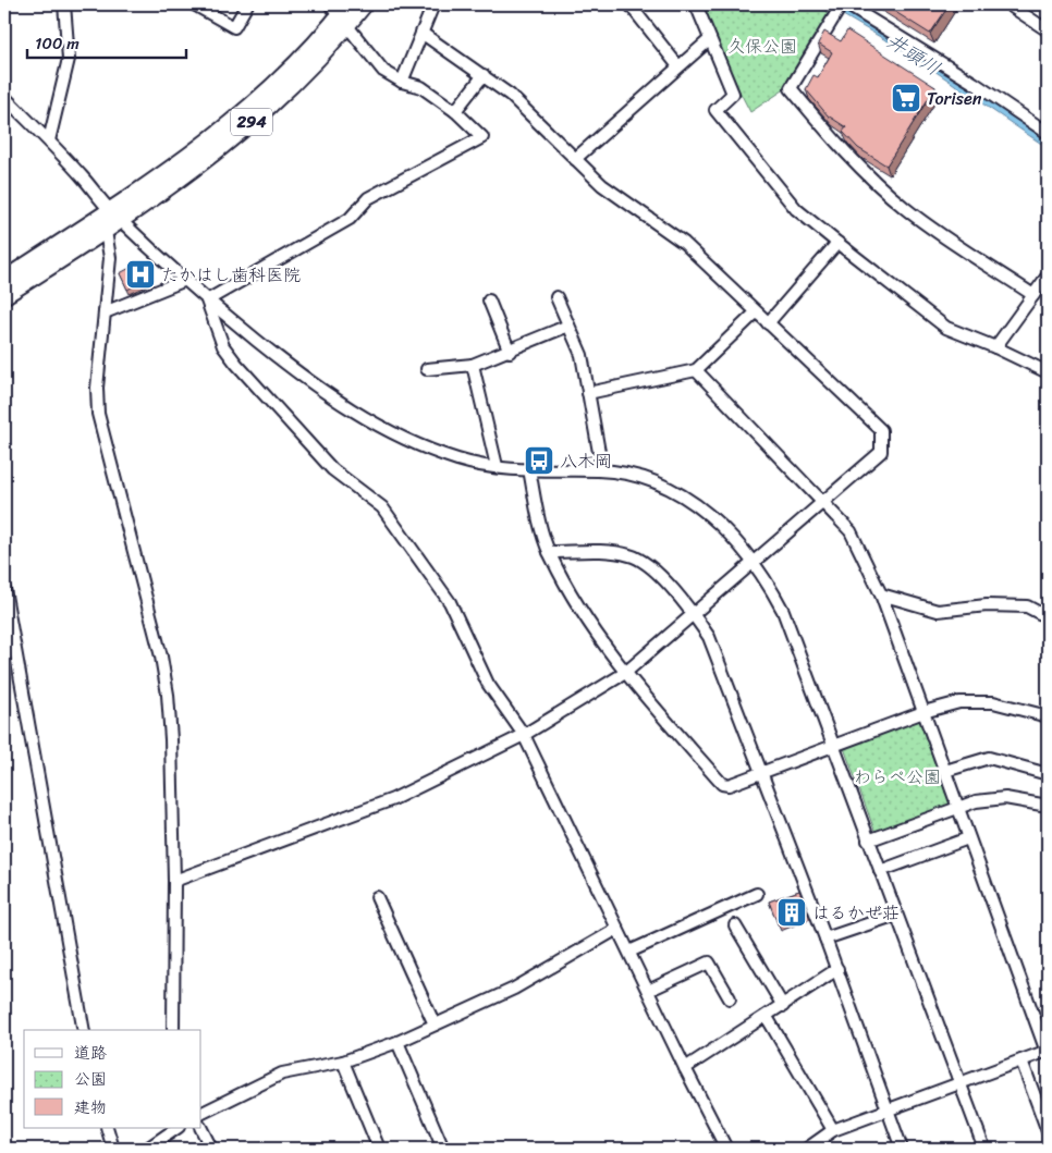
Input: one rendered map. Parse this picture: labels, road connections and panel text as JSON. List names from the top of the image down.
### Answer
{
  "streets": {
    "highway": ["294"]
  },
  "water": ["井頭川"],
  "parks": ["久保公園", "わらぺ公園"],
  "places": {
    "supermarket": ["Torisen"],
    "hospital": ["たかはし歯科医院"],
    "bus stop": ["八木岡"],
    "building": ["はるかぜ荘"]
  },
  "legend": ["道路", "公園", "建物"],
  "scale_bar": "100 m"
}
